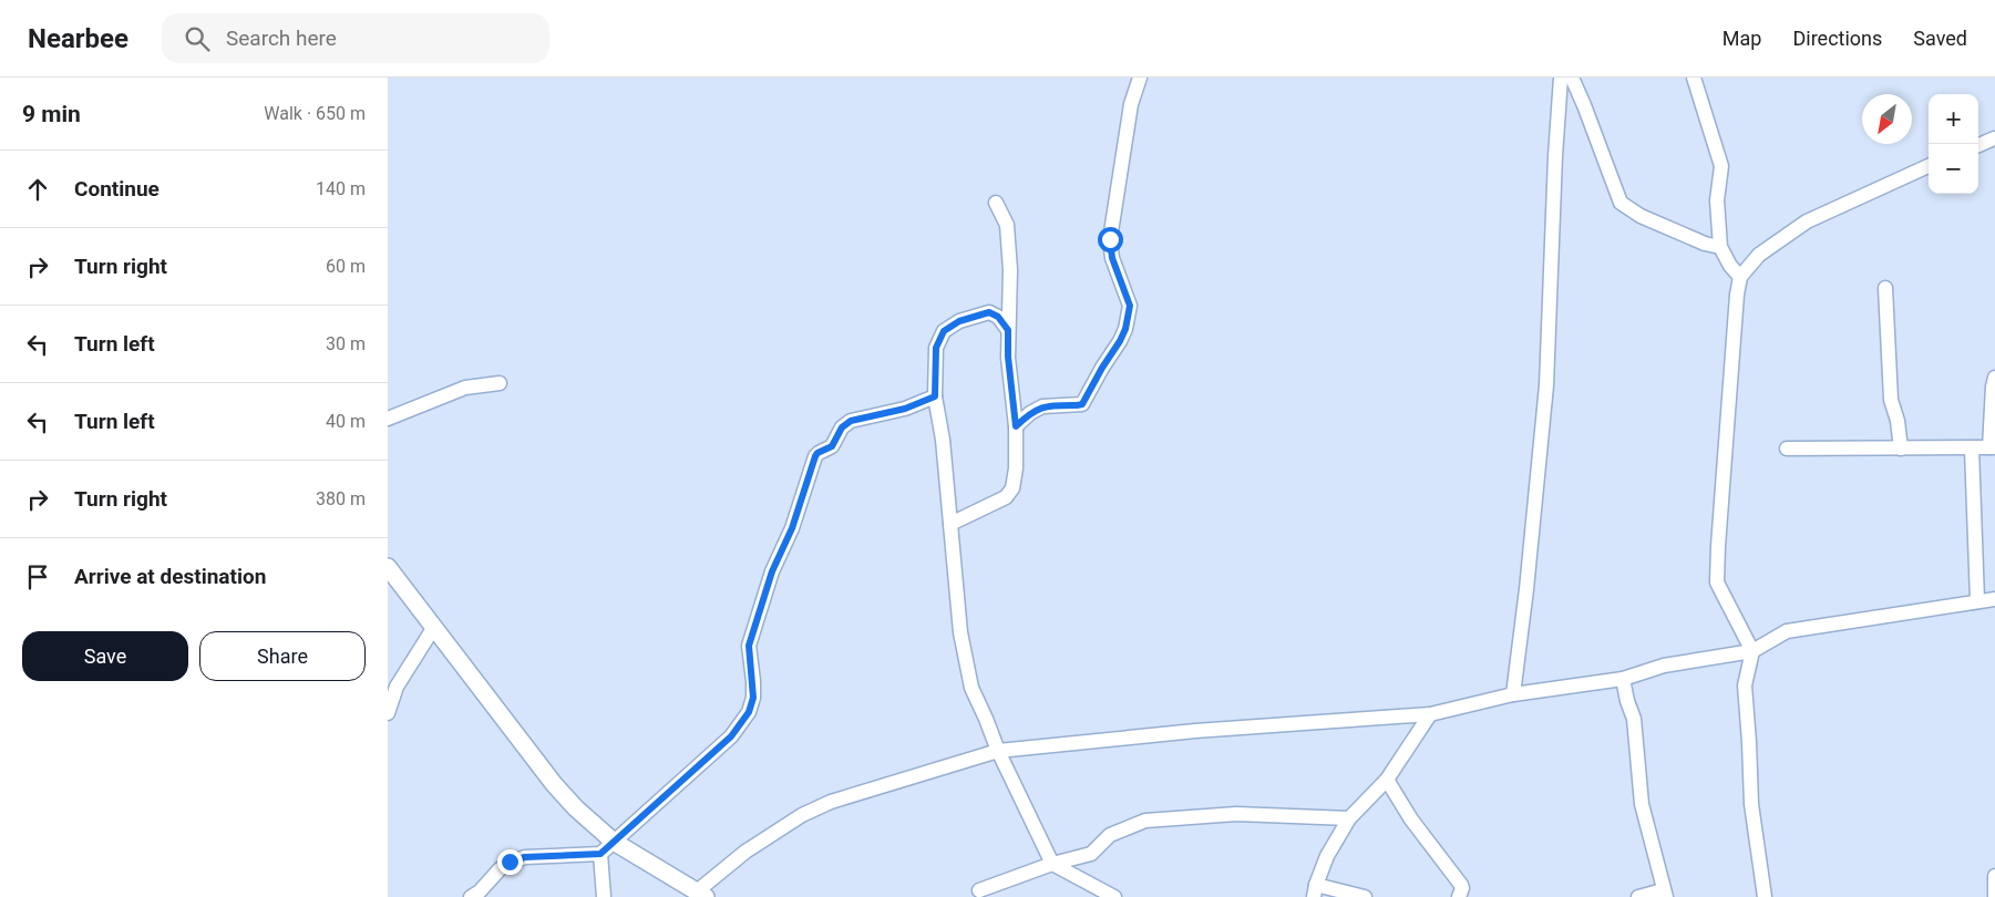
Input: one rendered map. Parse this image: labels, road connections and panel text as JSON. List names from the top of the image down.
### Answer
{
  "north": "bottom left",
  "page": {
    "header": "Nearbee",
    "search": "Search here",
    "nav": ["Map", "Directions", "Saved"],
    "heading": ["9 min", "Walk · 650 m"],
    "map_buttons": ["+", "−"],
    "list": [
      ["Continue", "140 m"],
      ["Turn right", "60 m"],
      ["Turn left", "30 m"],
      ["Turn left", "40 m"],
      ["Turn right", "380 m"],
      "Arrive at destination"
    ],
    "buttons": ["Save", "Share"]
  }
}
